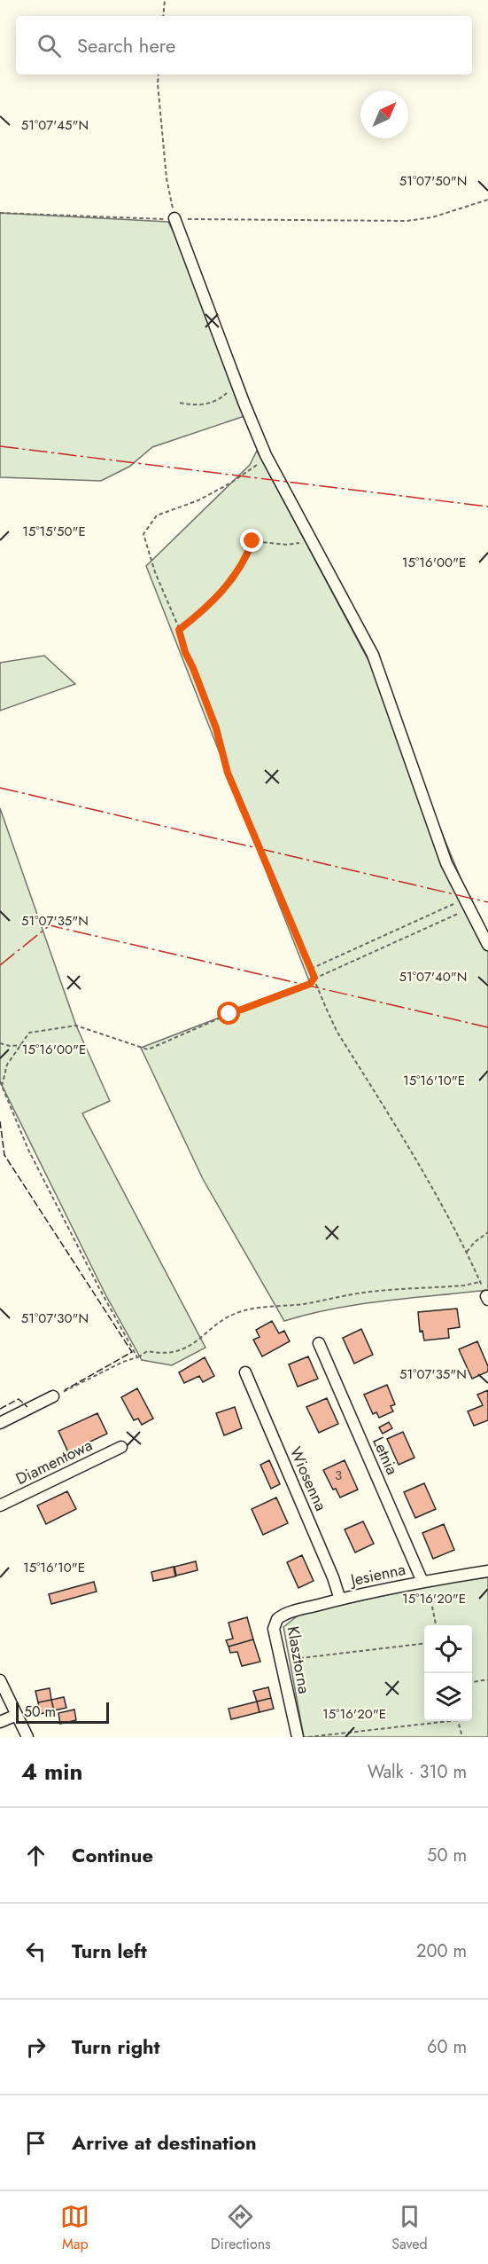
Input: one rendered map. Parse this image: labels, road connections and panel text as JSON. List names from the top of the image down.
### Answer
{
  "streets": {
    "street": [
      "Letnia",
      "Diamentowa",
      "Wiosenna",
      "Jesienna",
      "Klasztorna"
    ]
  },
  "crossings": [
    ["Letnia", "Jesienna"],
    ["Wiosenna", "Jesienna"],
    ["Jesienna", "Klasztorna"]
  ],
  "house_numbers": ["3"],
  "scale_bar": "50 m",
  "north": "top right",
  "page": {
    "search": "Search here",
    "scale": "50 m",
    "heading": ["4 min", "Walk · 310 m"],
    "list": [
      ["Continue", "50 m"],
      ["Turn left", "200 m"],
      ["Turn right", "60 m"],
      "Arrive at destination"
    ],
    "nav": ["Map", "Directions", "Saved"]
  },
  "coordinates": [
    "51°07'45\"N",
    "51°07'50\"N",
    "15°15'50\"E",
    "15°16'00\"E",
    "51°07'35\"N",
    "51°07'40\"N",
    "15°16'10\"E",
    "51°07'30\"N",
    "15°16'20\"E"
  ]
}
